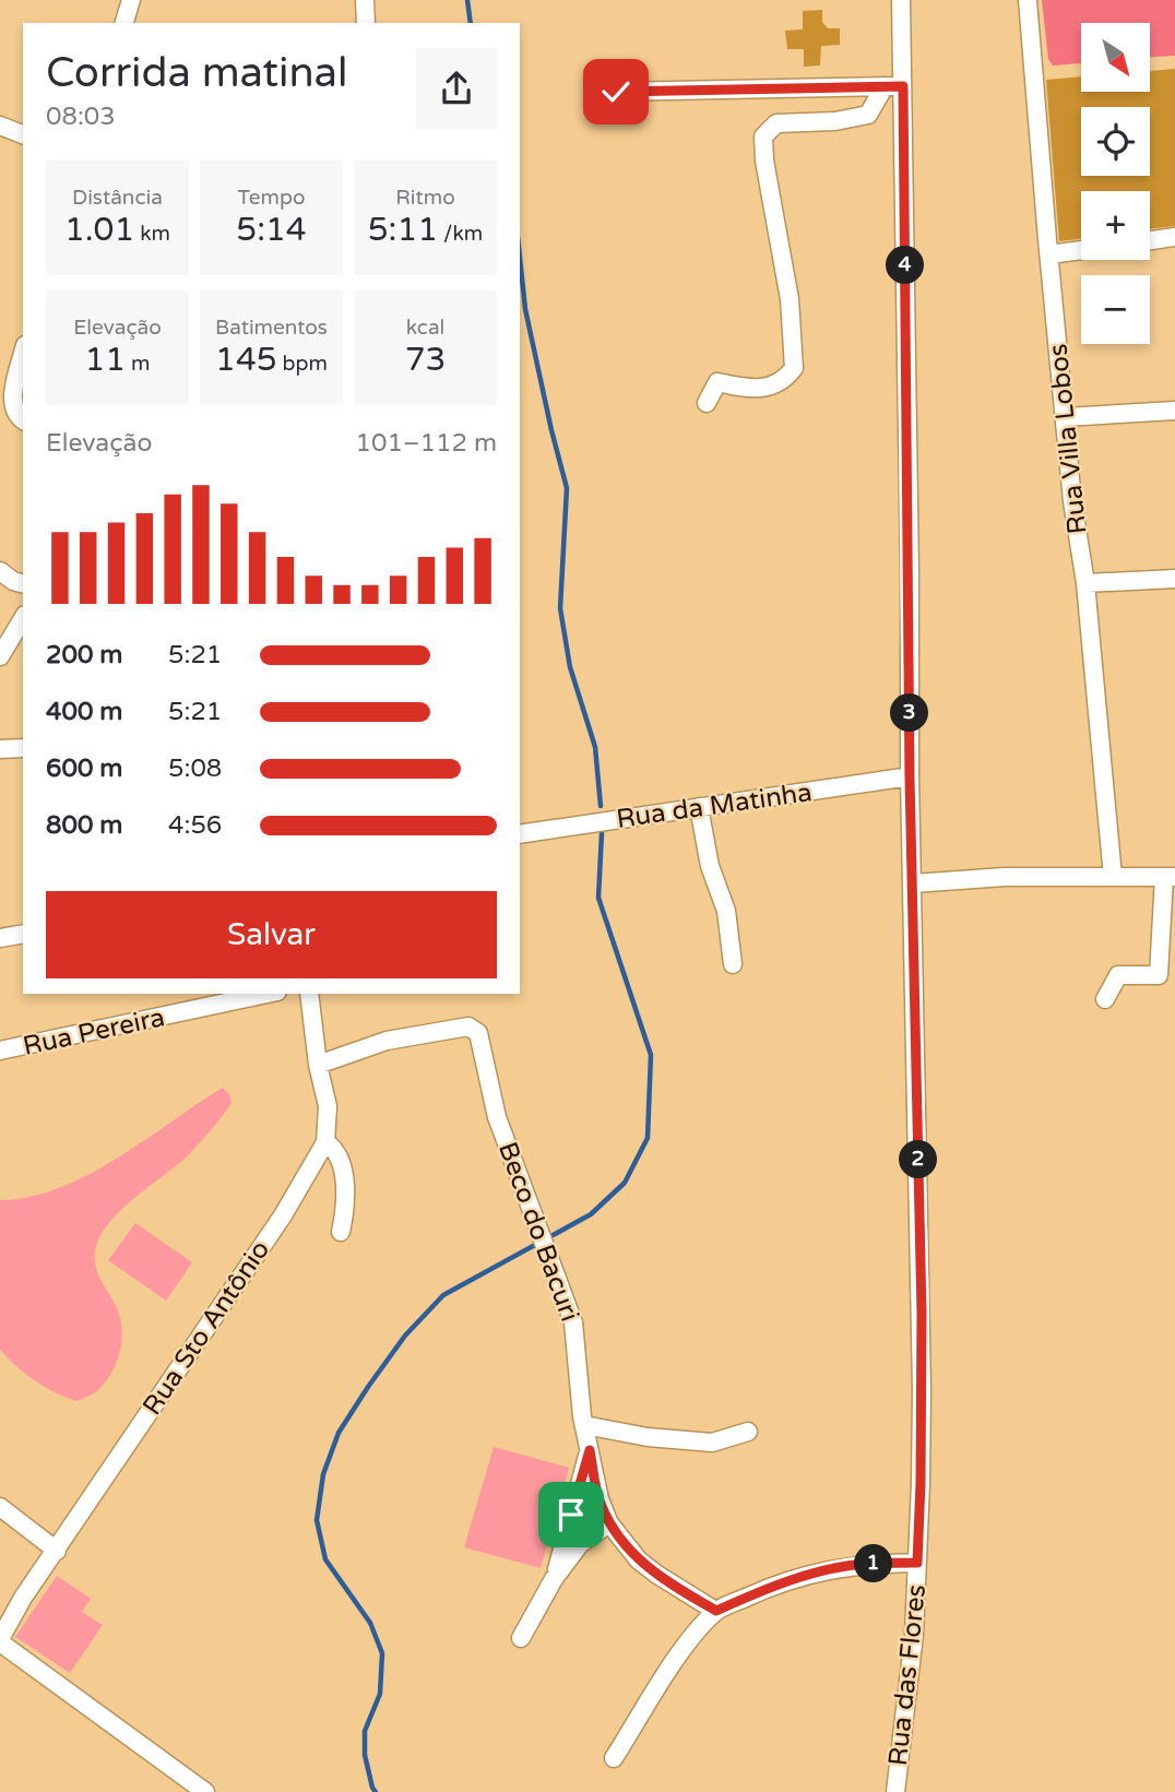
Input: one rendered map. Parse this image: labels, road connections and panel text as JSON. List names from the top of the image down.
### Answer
{
  "streets": {
    "street": [
      "Rua Villa Lobos",
      "Rua da Matinha",
      "Rua Pereira",
      "Beco do Bacuri",
      "Rua Sto Antônio",
      "Rua das Flores"
    ]
  },
  "crossings": [
    ["Rua da Matinha", "Rua das Flores"],
    ["Beco do Bacuri", "Rua Sto Antônio"]
  ],
  "north": "bottom right",
  "page": {
    "map_buttons": ["+", "−"],
    "heading": ["Corrida matinal", "08:03"],
    "stats": [
      ["Distância", "1.01 km"],
      ["Tempo", "5:14"],
      ["Ritmo", "5:11 /km"],
      ["Elevação", "11 m"],
      ["Batimentos", "145 bpm"],
      ["kcal", "73"]
    ],
    "pins": [
      "4",
      "3",
      "2",
      "1"
    ],
    "chart": ["Elevação", "101–112 m"],
    "list": [
      {
        "name": "200 m",
        "note": "5:21"
      },
      {
        "name": "400 m",
        "note": "5:21"
      },
      {
        "name": "600 m",
        "note": "5:08"
      },
      {
        "name": "800 m",
        "note": "4:56"
      }
    ],
    "buttons": "Salvar"
  }
}
